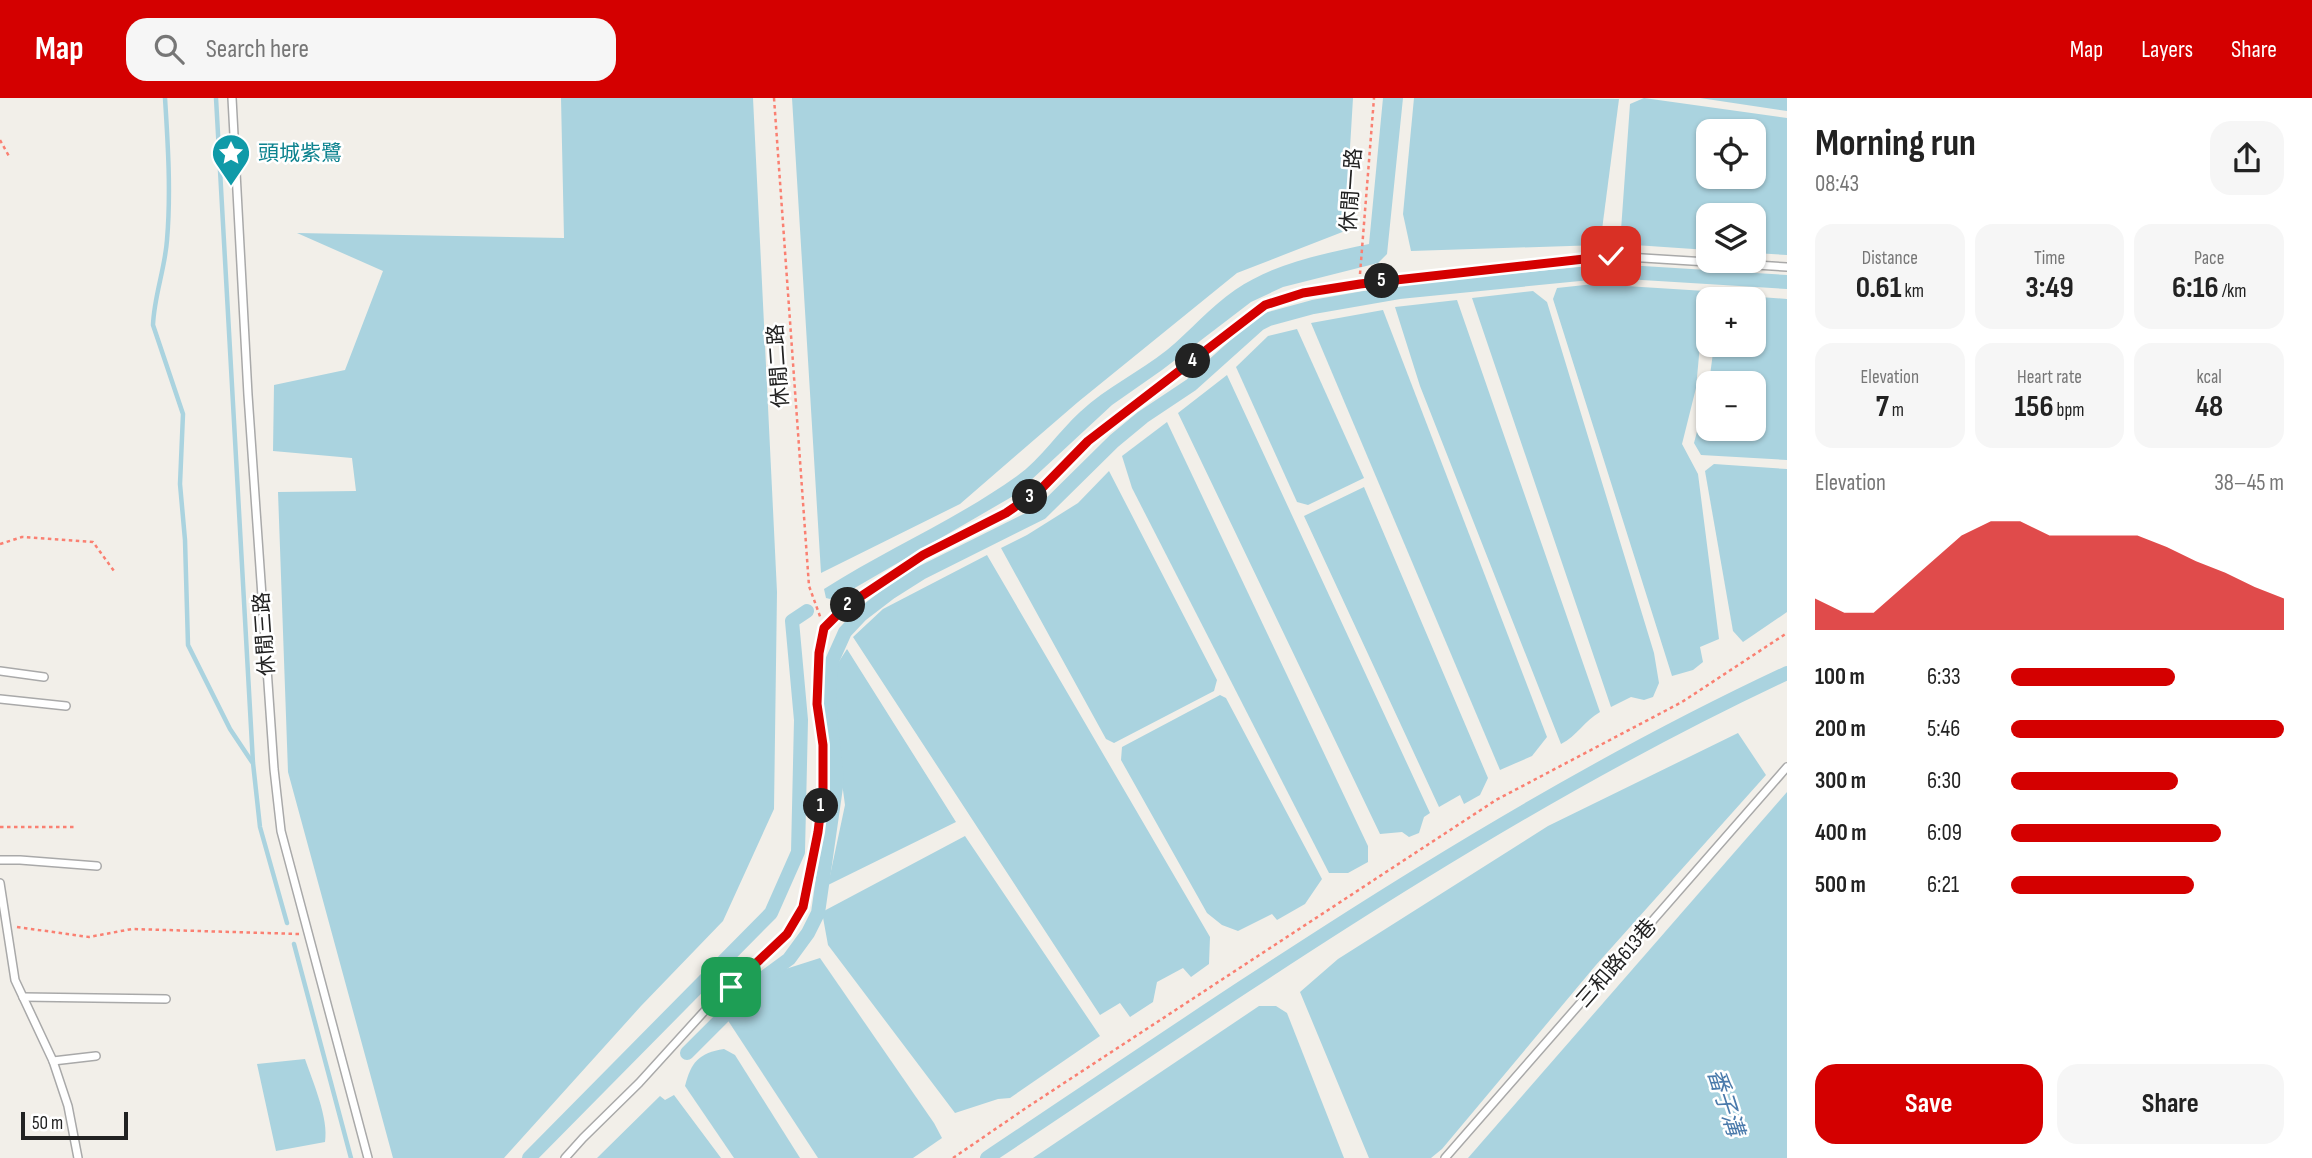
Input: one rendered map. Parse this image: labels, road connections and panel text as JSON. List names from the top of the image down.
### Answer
{
  "streets": {
    "lane": ["休閒三路", "三和路613巷"],
    "path": ["休閒一路", "休閒二路"]
  },
  "water": ["番子溝"],
  "places": {
    "place": ["頭城紫鷺"]
  },
  "scale_bar": "50 m",
  "page": {
    "header": "Map",
    "search": "Search here",
    "nav": ["Map", "Layers", "Share"],
    "heading": ["Morning run", "08:43"],
    "map_buttons": ["+", "−"],
    "stats": [
      ["Distance", "0.61 km"],
      ["Time", "3:49"],
      ["Pace", "6:16 /km"],
      ["Elevation", "7 m"],
      ["Heart rate", "156 bpm"],
      ["kcal", "48"]
    ],
    "pins": [
      "5",
      "4",
      "3",
      "2",
      "1"
    ],
    "chart": ["Elevation", "38–45 m"],
    "list": [
      {
        "name": "100 m",
        "note": "6:33"
      },
      {
        "name": "200 m",
        "note": "5:46"
      },
      {
        "name": "300 m",
        "note": "6:30"
      },
      {
        "name": "400 m",
        "note": "6:09"
      },
      {
        "name": "500 m",
        "note": "6:21"
      }
    ],
    "buttons": ["Save", "Share"],
    "scale": "50 m"
  }
}
